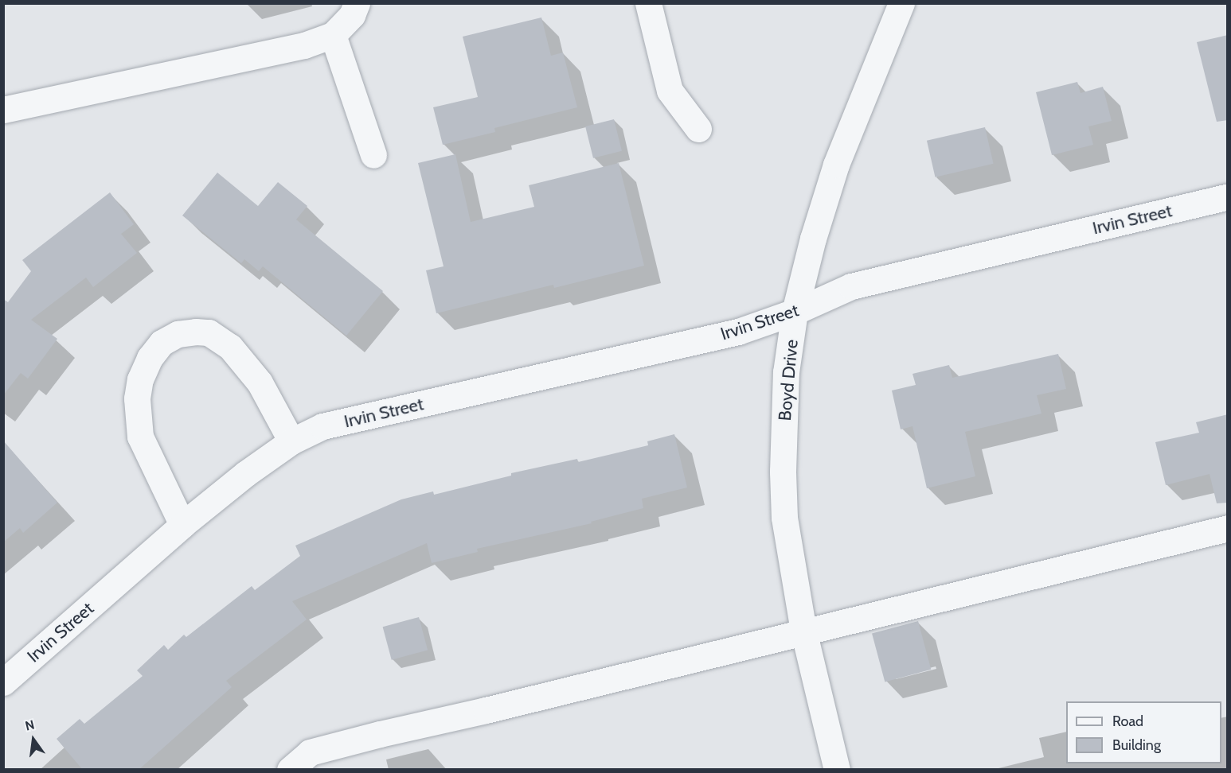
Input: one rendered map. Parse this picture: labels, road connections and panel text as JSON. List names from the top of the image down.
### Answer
{
  "streets": {
    "street": ["Irvin Street", "Boyd Drive"]
  },
  "crossings": [
    ["Irvin Street", "Boyd Drive"]
  ],
  "legend": ["Road", "Building"],
  "north": "top"
}
